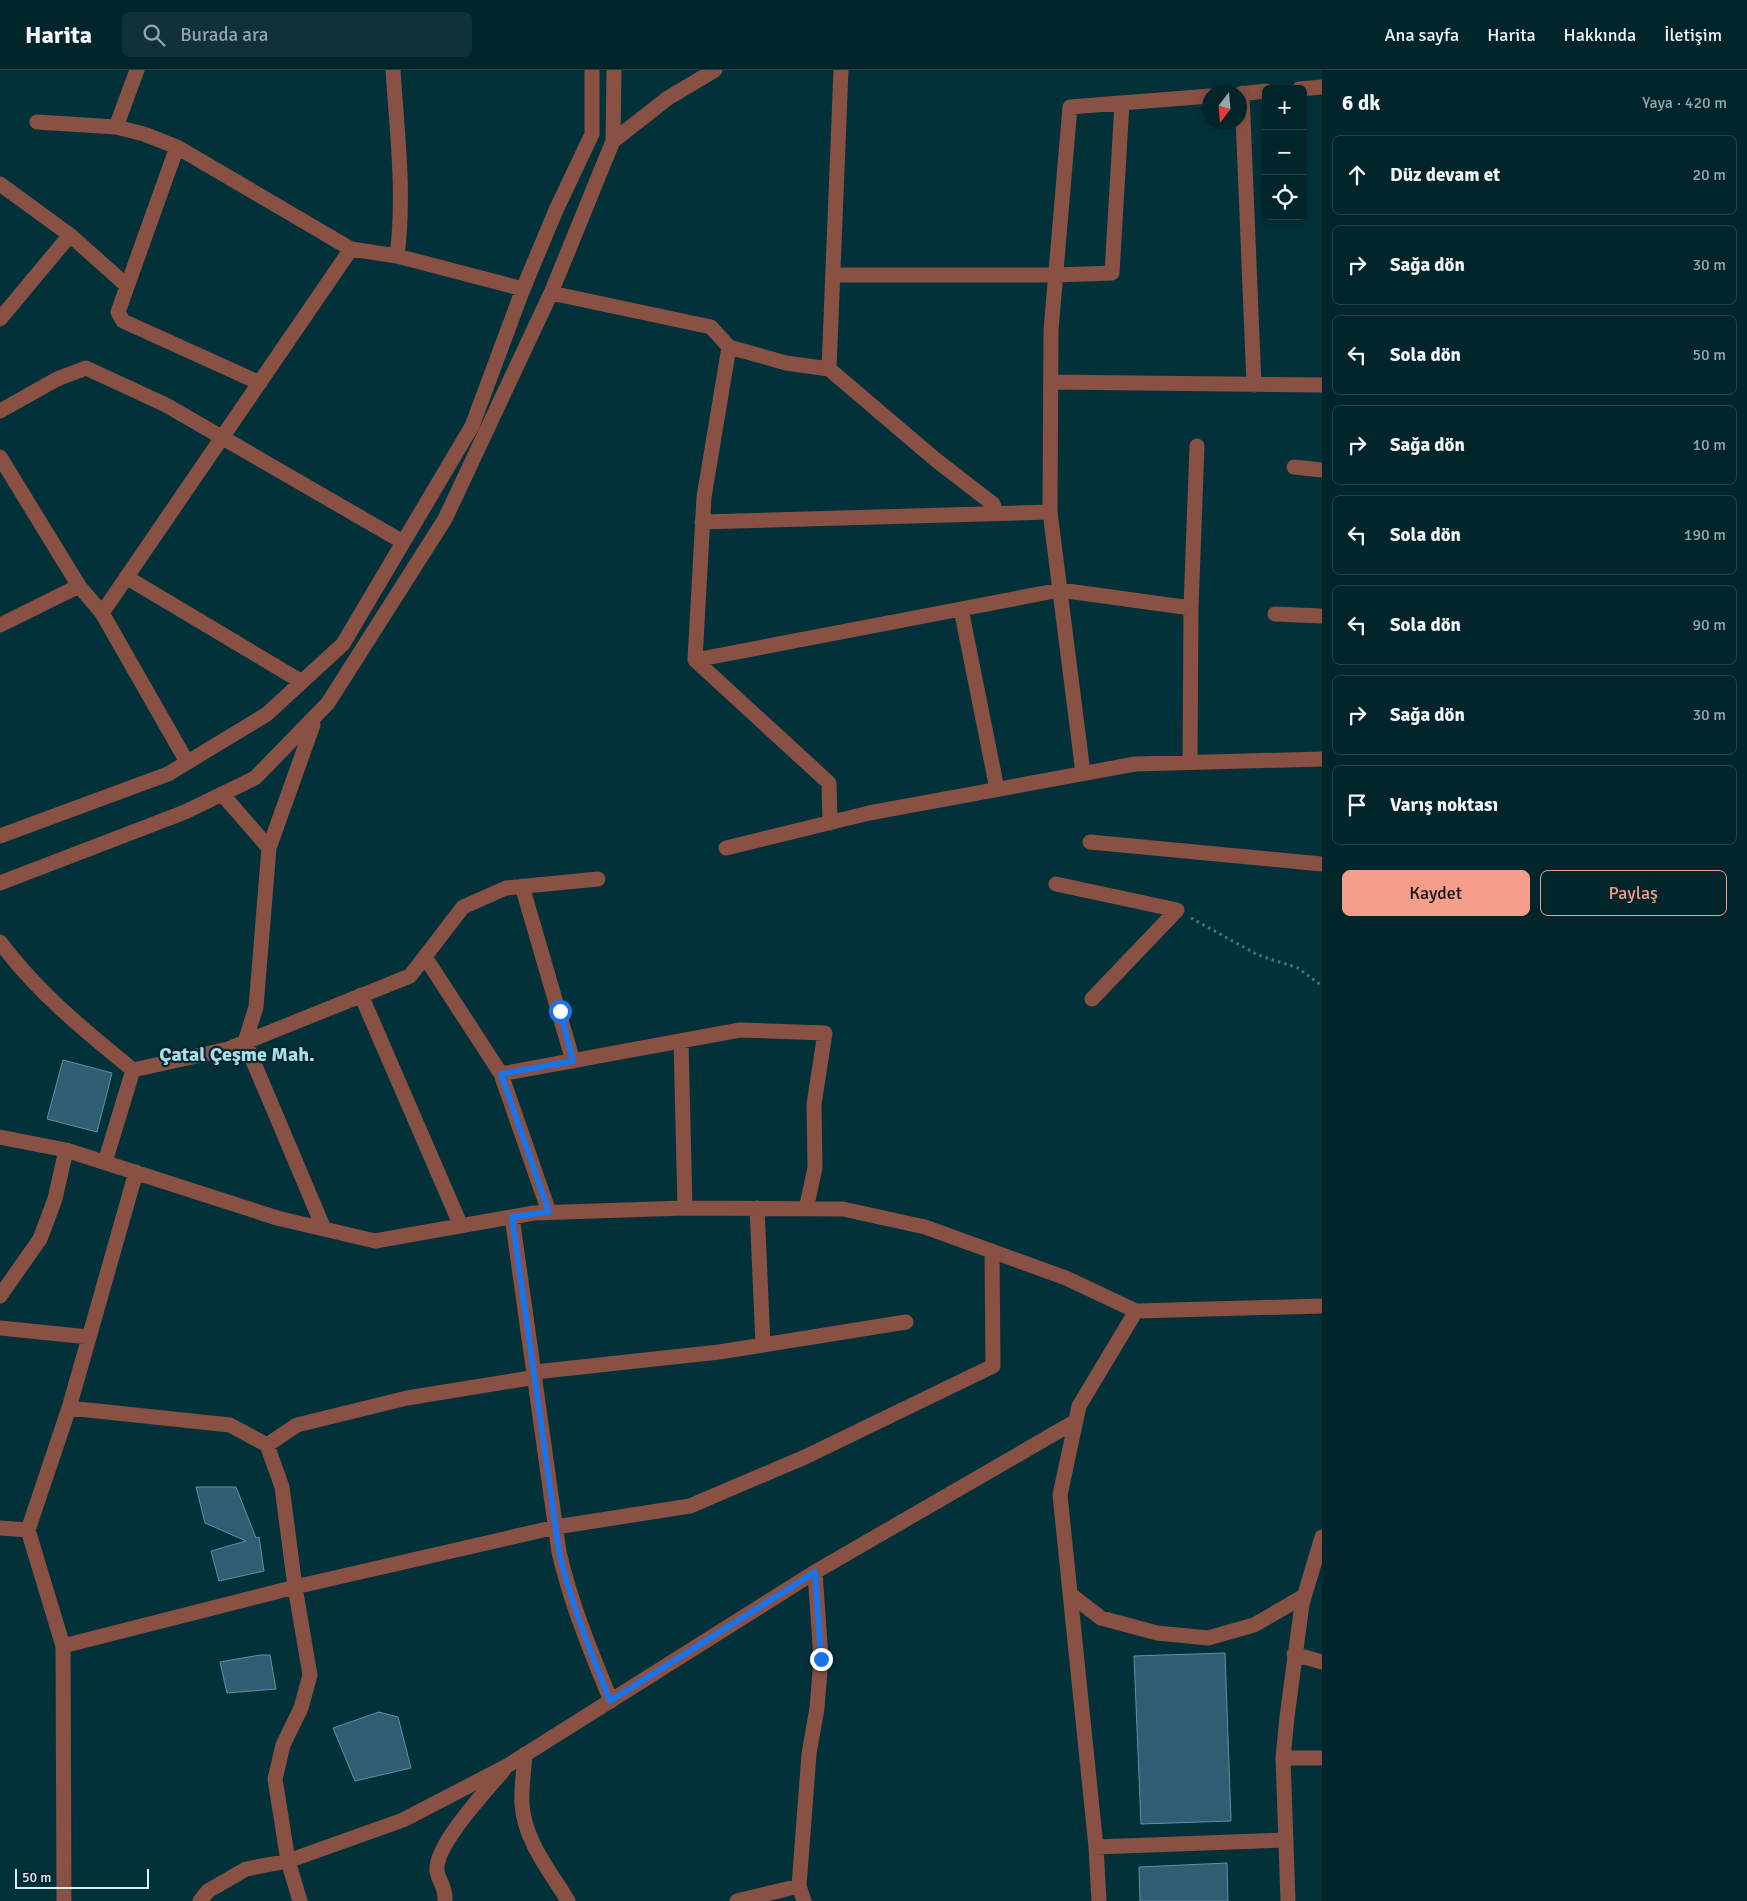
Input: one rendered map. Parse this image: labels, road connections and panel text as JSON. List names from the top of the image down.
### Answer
{
  "districts": ["Çatal Çeşme Mah."],
  "scale_bar": "50 m",
  "north": "bottom",
  "page": {
    "header": "Harita",
    "search": "Burada ara",
    "nav": [
      "Ana sayfa",
      "Harita",
      "Hakkında",
      "İletişim"
    ],
    "heading": ["6 dk", "Yaya · 420 m"],
    "map_buttons": ["+", "−"],
    "list": [
      ["Düz devam et", "20 m"],
      ["Sağa dön", "30 m"],
      ["Sola dön", "50 m"],
      ["Sağa dön", "10 m"],
      ["Sola dön", "190 m"],
      ["Sola dön", "90 m"],
      ["Sağa dön", "30 m"],
      "Varış noktası"
    ],
    "buttons": ["Kaydet", "Paylaş"],
    "scale": "50 m"
  }
}
